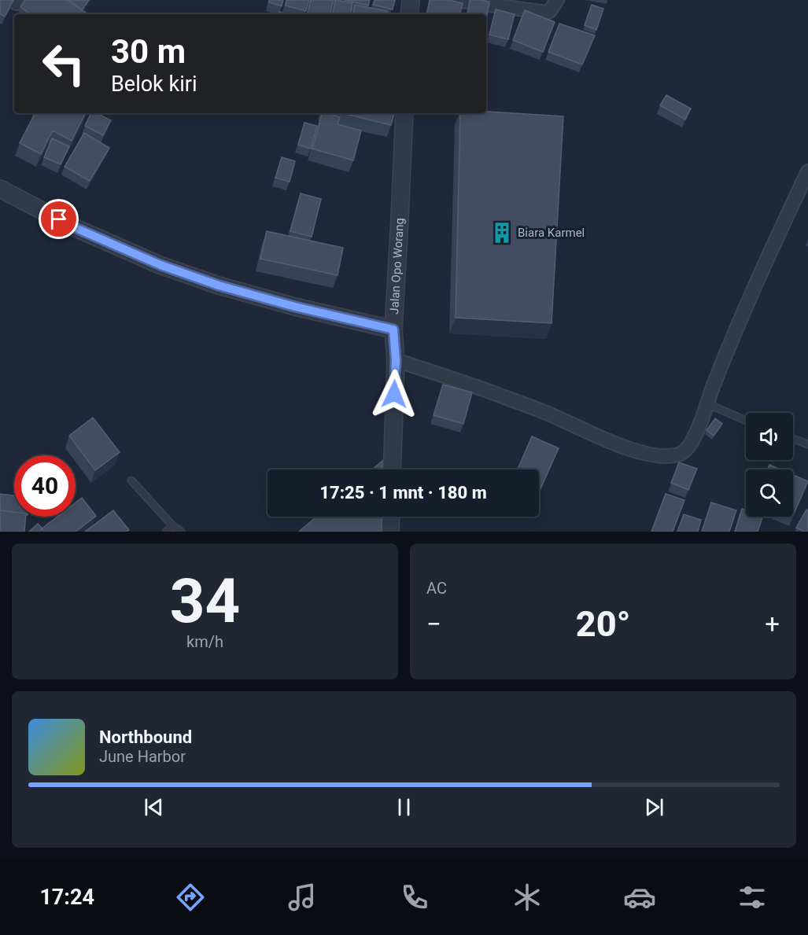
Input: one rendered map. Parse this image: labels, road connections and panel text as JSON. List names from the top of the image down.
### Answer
{
  "streets": {
    "street": ["Jalan Opo Worang"]
  },
  "places": {
    "building": ["Biara Karmel"]
  },
  "page": {
    "turn": ["30 m", "Belok kiri"],
    "limit": "40",
    "trip": "17:25 · 1 mnt · 180 m",
    "tile": [
      ["34", "km/h"],
      "AC"
    ],
    "heat": ["−", "20°", "+"],
    "song": ["Northbound", "June Harbor"],
    "tabs": "17:24"
  }
}
